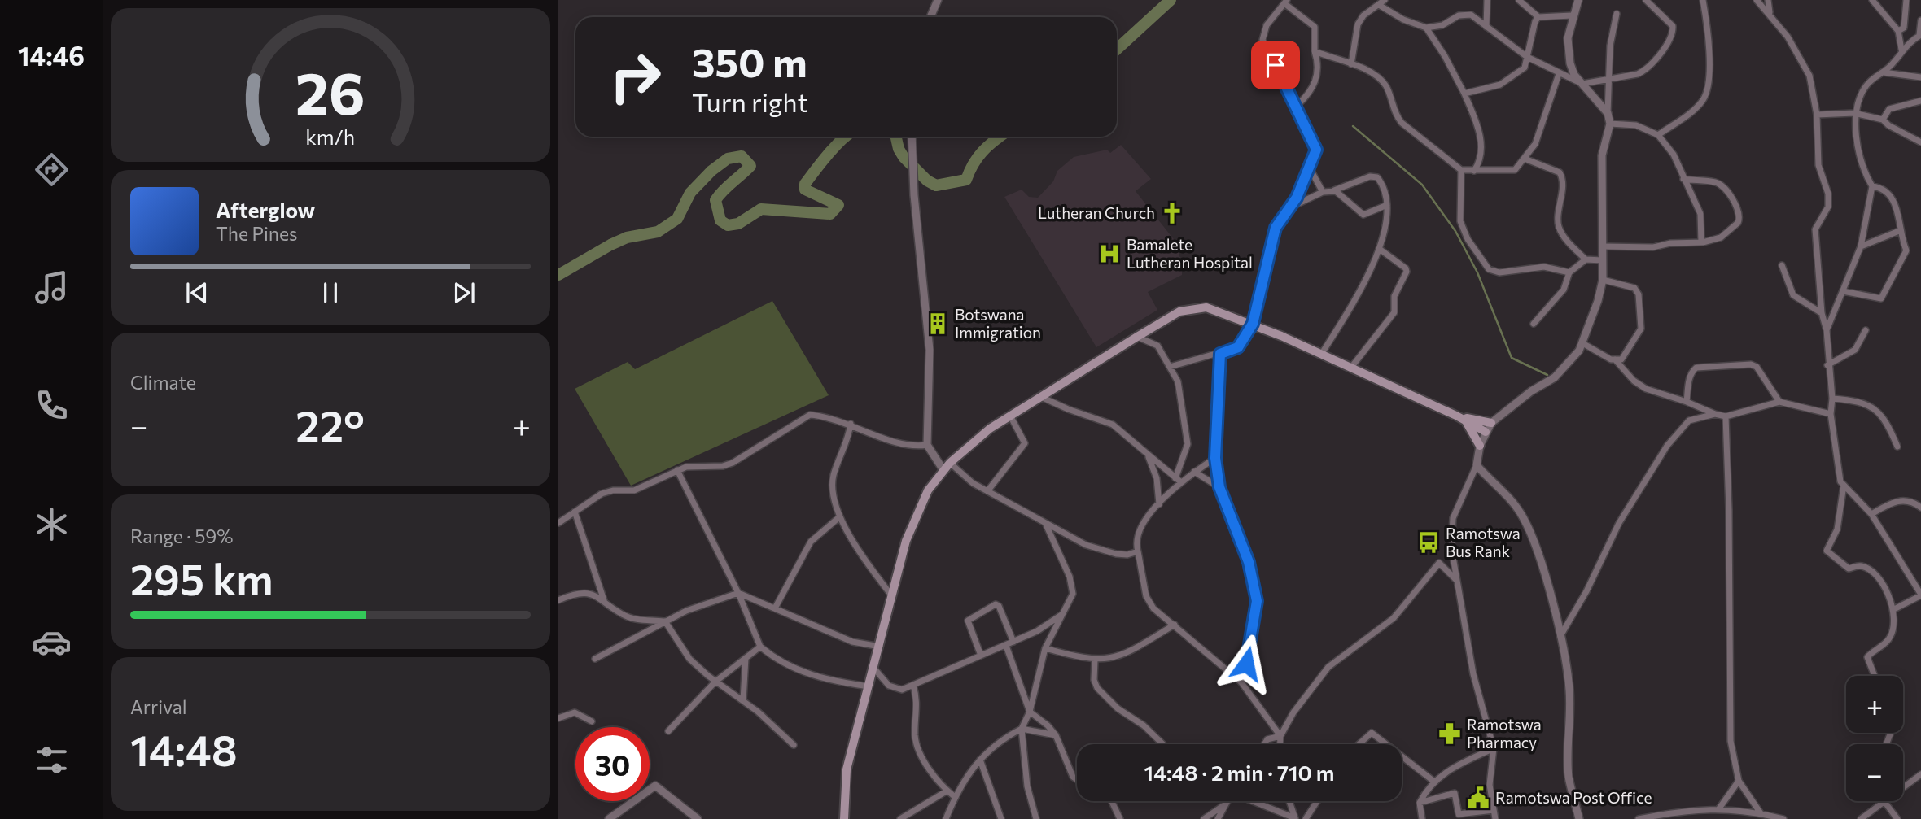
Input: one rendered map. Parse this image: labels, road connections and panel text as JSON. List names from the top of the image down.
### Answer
{
  "places": {
    "church": ["Lutheran Church"],
    "hospital": ["Bamalete Lutheran Hospital"],
    "building": ["Botswana Immigration"],
    "bus stop": ["Ramotswa Bus Rank"],
    "pharmacy": ["Ramotswa Pharmacy"],
    "public building": ["Ramotswa Post Office"]
  },
  "page": {
    "tabs": "14:46",
    "turn": ["350 m", "Turn right"],
    "song": ["Afterglow", "The Pines"],
    "tile": [
      "Climate",
      ["Range · 59%", "295 km"],
      ["Arrival", "14:48"]
    ],
    "heat": ["−", "22°", "+"],
    "map_buttons": ["+", "−"],
    "limit": "30",
    "trip": "14:48 · 2 min · 710 m",
    "gauge": ["26", "km/h"]
  }
}
